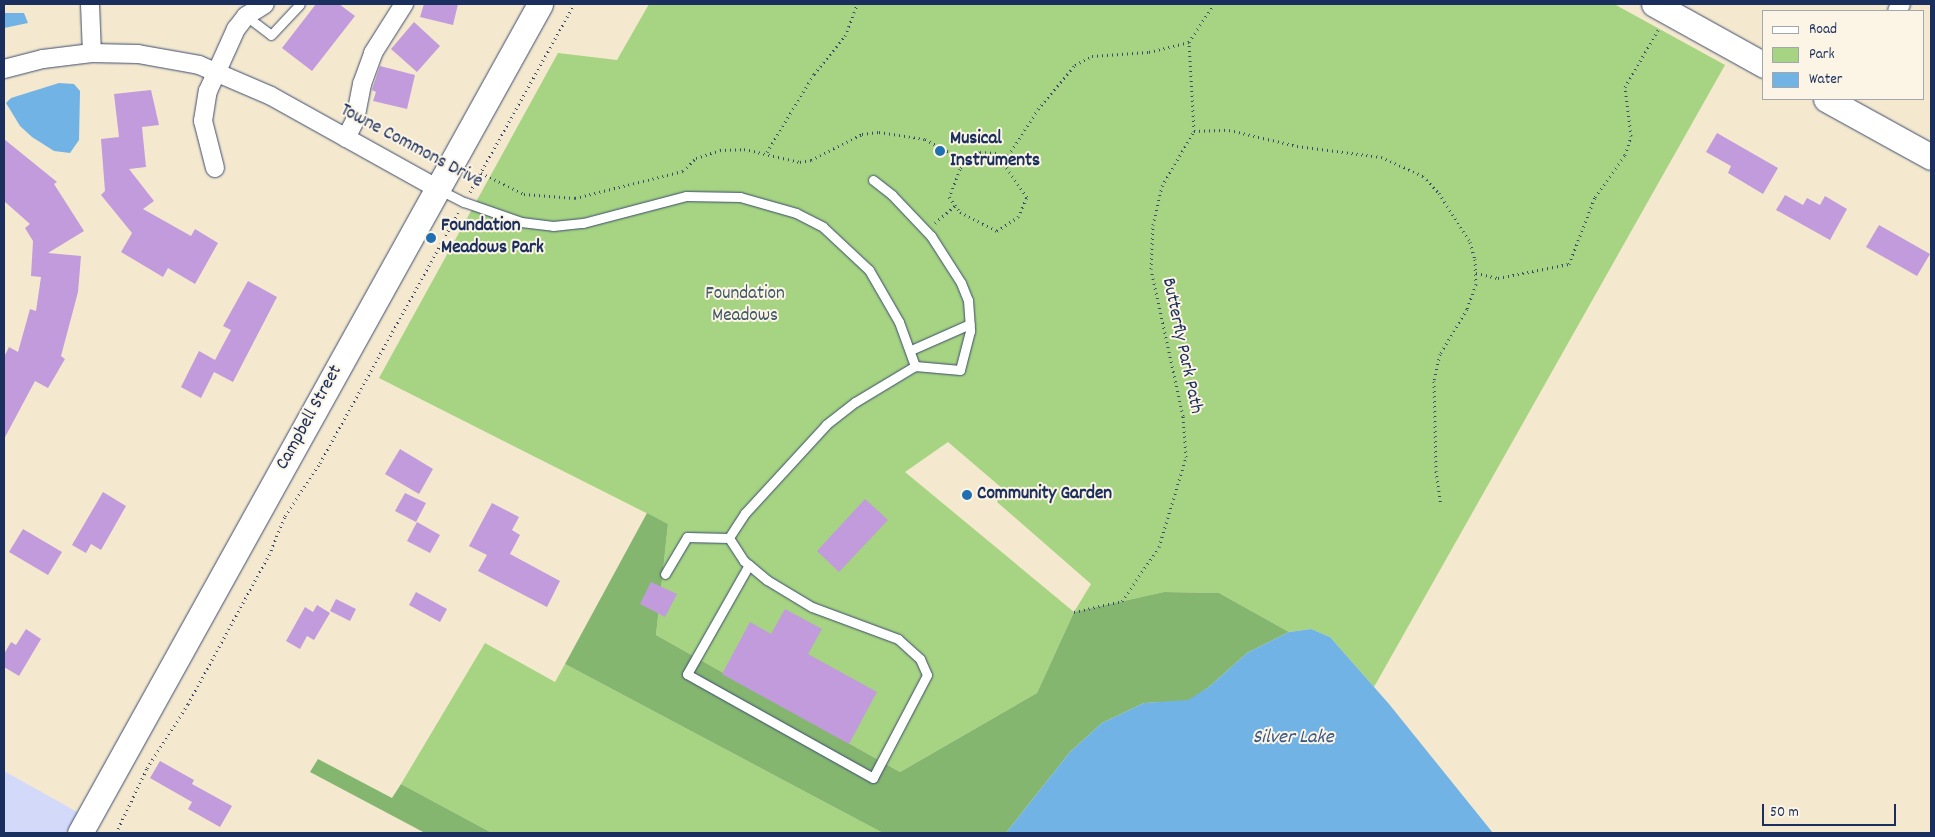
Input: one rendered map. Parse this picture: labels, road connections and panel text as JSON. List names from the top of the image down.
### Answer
{
  "streets": {
    "main road": ["Campbell Street"],
    "street": ["Towne Commons Drive"],
    "path": ["Butterfly Park Path"]
  },
  "crossings": [
    ["Towne Commons Drive", "Campbell Street"]
  ],
  "water": ["Silver Lake"],
  "parks": ["Foundation Meadows"],
  "places": ["Musical Instruments", "Foundation Meadows Park", "Community Garden"],
  "legend": ["Road", "Park", "Water"],
  "scale_bar": "50 m"
}
